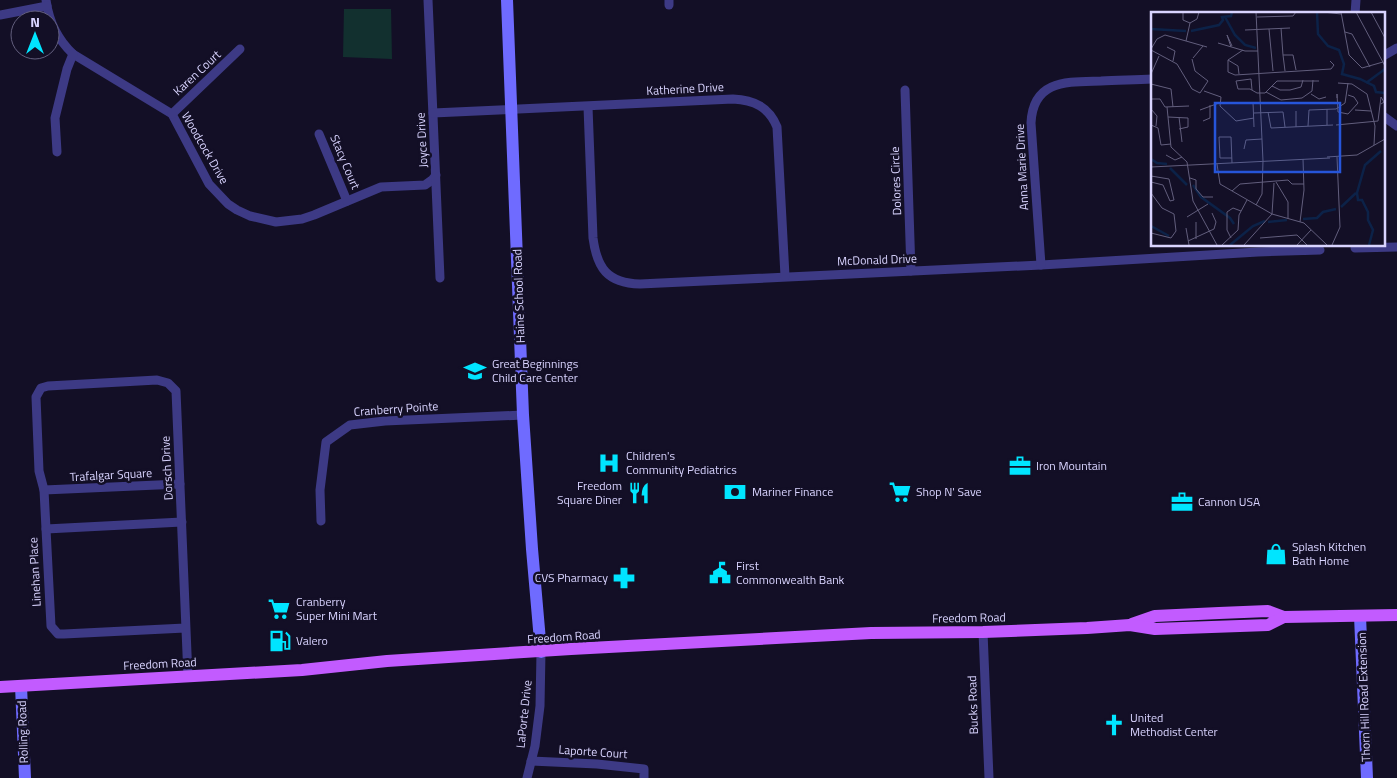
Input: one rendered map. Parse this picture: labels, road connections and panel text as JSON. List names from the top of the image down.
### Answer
{
  "streets": {
    "main road": ["Freedom Road"],
    "street": [
      "Karen Court",
      "Katherine Drive",
      "Joyce Drive",
      "Woodcock Drive",
      "Stacy Court",
      "Anna Marie Drive",
      "Dolores Circle",
      "McDonald Drive",
      "Haine School Road",
      "Cranberry Pointe",
      "Dorsch Drive",
      "Trafalgar Square",
      "Linehan Place",
      "Thorn Hill Road Extension",
      "Bucks Road",
      "LaPorte Drive",
      "Rolling Road",
      "Laporte Court"
    ]
  },
  "crossings": [
    ["Karen Court", "Woodcock Drive"],
    ["Katherine Drive", "Joyce Drive"],
    ["Katherine Drive", "McDonald Drive"],
    ["Katherine Drive", "Haine School Road"],
    ["Joyce Drive", "Woodcock Drive"],
    ["Woodcock Drive", "Stacy Court"],
    ["Anna Marie Drive", "McDonald Drive"],
    ["Dolores Circle", "McDonald Drive"],
    ["Haine School Road", "Cranberry Pointe"],
    ["Haine School Road", "Freedom Road"],
    ["Haine School Road", "LaPorte Drive"],
    ["Dorsch Drive", "Trafalgar Square"],
    ["Dorsch Drive", "Linehan Place"],
    ["Dorsch Drive", "Freedom Road"],
    ["Trafalgar Square", "Linehan Place"],
    ["Freedom Road", "Thorn Hill Road Extension"],
    ["Freedom Road", "Bucks Road"],
    ["Freedom Road", "LaPorte Drive"],
    ["Freedom Road", "Rolling Road"],
    ["LaPorte Drive", "Laporte Court"]
  ],
  "places": {
    "school or university": ["Great Beginnings Child Care Center"],
    "hospital": ["Children's Community Pediatrics"],
    "office": ["Iron Mountain", "Cannon USA"],
    "bank": ["Mariner Finance"],
    "supermarket": ["Shop N' Save", "Cranberry Super Mini Mart"],
    "restaurant": ["Freedom Square Diner"],
    "shop": ["Splash Kitchen Bath Home"],
    "public building": ["First Commonwealth Bank"],
    "pharmacy": ["CVS Pharmacy"],
    "fuel station": ["Valero"],
    "church": ["United Methodist Center"]
  },
  "north": "top"
}
